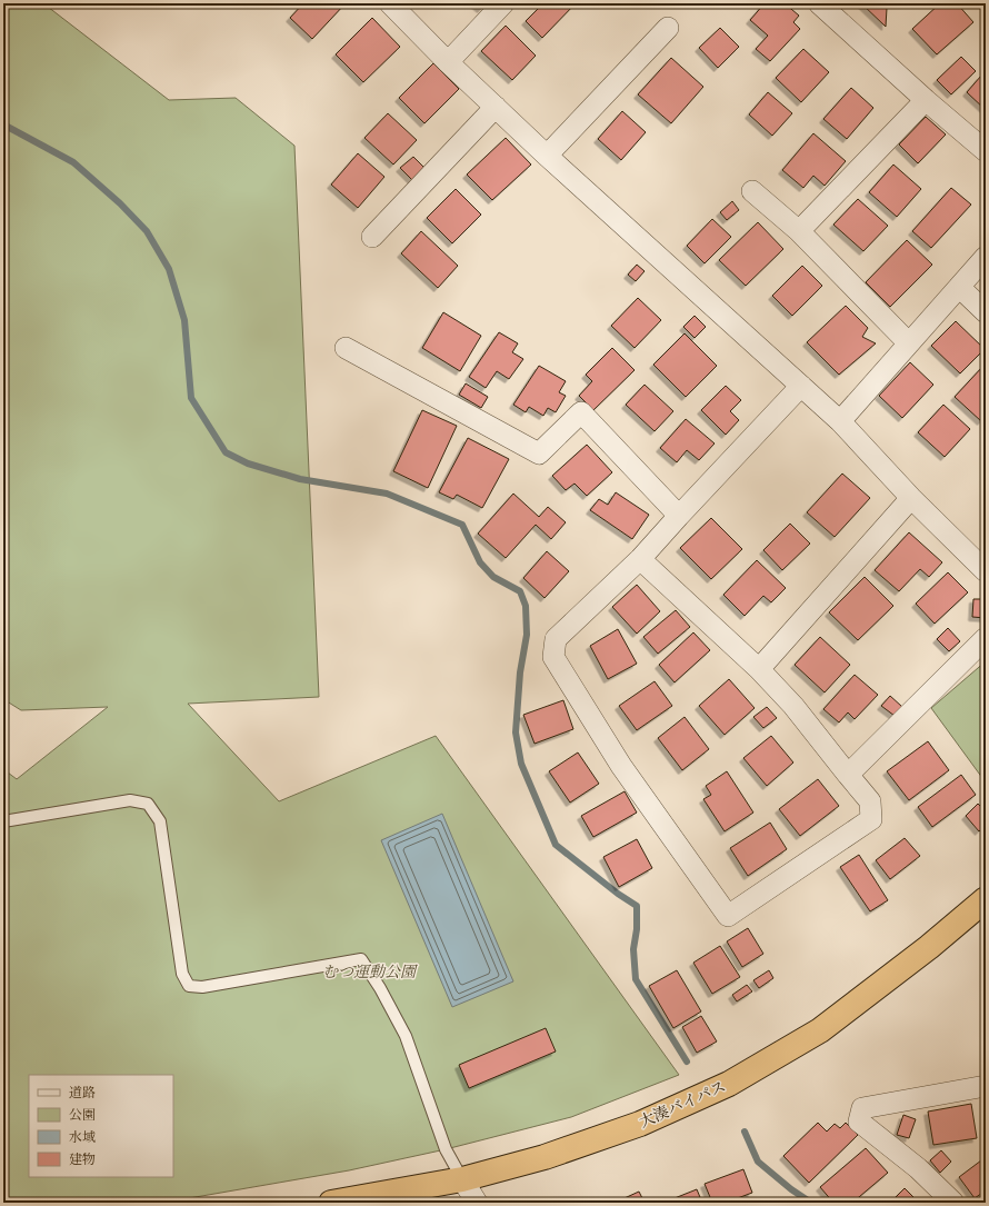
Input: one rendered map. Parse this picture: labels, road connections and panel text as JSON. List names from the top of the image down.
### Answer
{
  "streets": {
    "highway": ["大湊バイパス"]
  },
  "parks": ["むつ運動公園"],
  "legend": [
    "道路",
    "公園",
    "水域",
    "建物"
  ]
}
